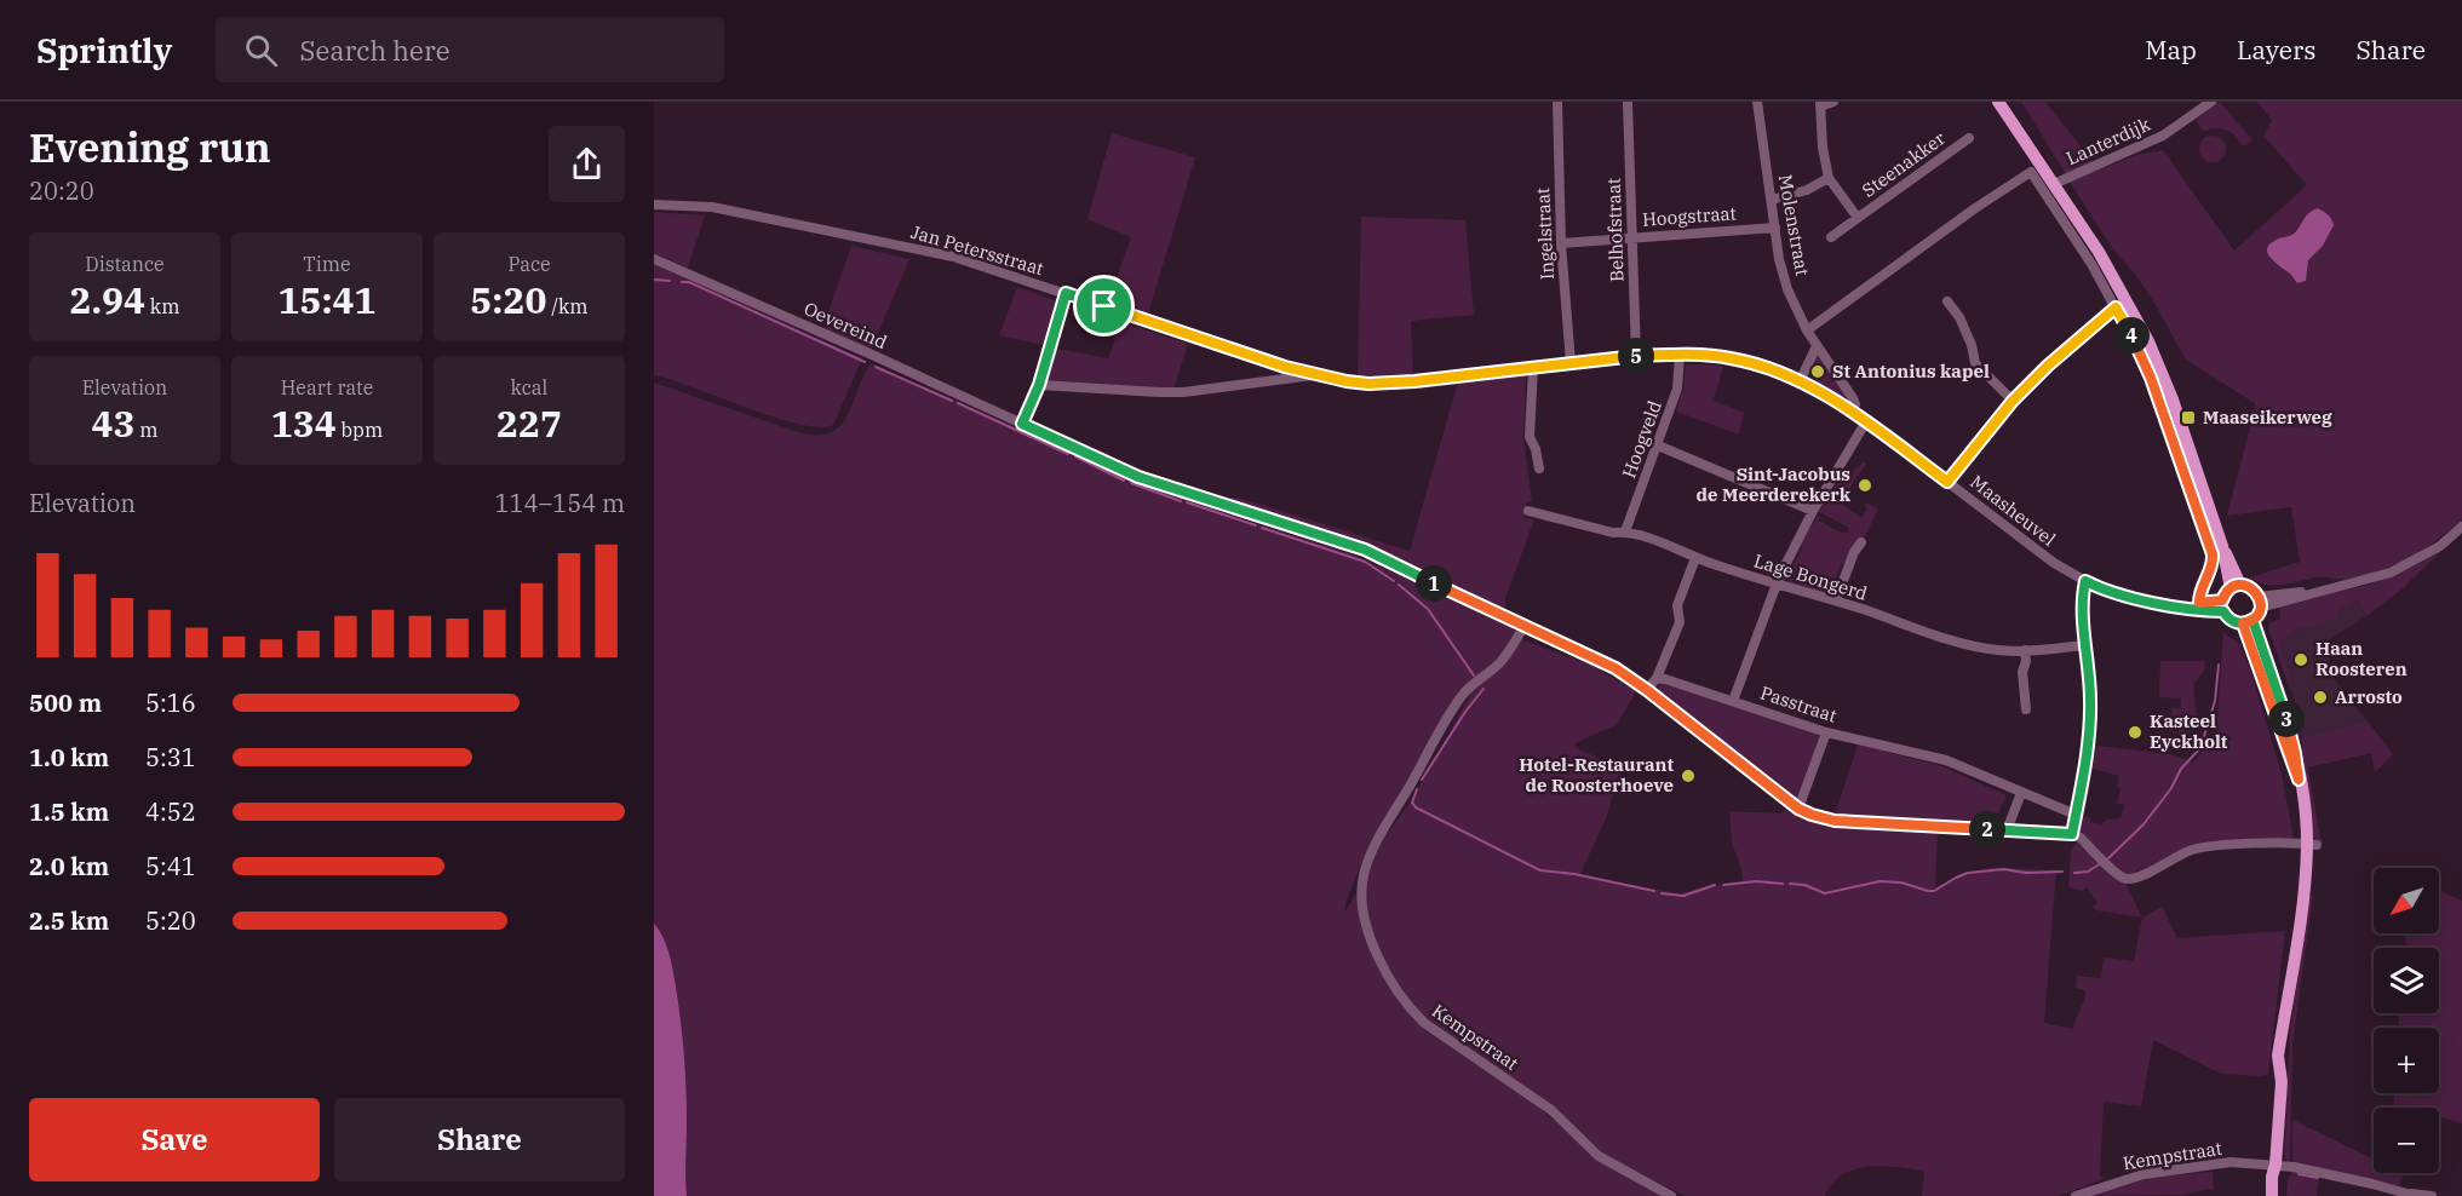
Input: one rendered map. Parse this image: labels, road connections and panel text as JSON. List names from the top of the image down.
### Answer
{
  "streets": {
    "street": [
      "Lanterdijk",
      "Steenakker",
      "Hoogstraat",
      "Molenstraat",
      "Belhofstraat",
      "Ingelstraat",
      "Jan Petersstraat",
      "Oevereind",
      "Hoogveld",
      "Maasheuvel",
      "Lage Bongerd",
      "Passtraat",
      "Kempstraat"
    ]
  },
  "crossings": [
    ["Hoogstraat", "Molenstraat"],
    ["Hoogstraat", "Belhofstraat"],
    ["Hoogstraat", "Ingelstraat"],
    ["Molenstraat", "Maasheuvel"],
    ["Belhofstraat", "Jan Petersstraat"],
    ["Ingelstraat", "Jan Petersstraat"],
    ["Jan Petersstraat", "Hoogveld"],
    ["Jan Petersstraat", "Maasheuvel"],
    ["Oevereind", "Kempstraat"],
    ["Hoogveld", "Lage Bongerd"]
  ],
  "places": {
    "other": [
      "St Antonius kapel",
      "Sint-Jacobus de Meerderekerk",
      "Haan Roosteren",
      "Arrosto",
      "Kasteel Eyckholt",
      "Hotel-Restaurant de Roosterhoeve"
    ],
    "transit": ["Maaseikerweg"]
  },
  "north": "bottom left",
  "page": {
    "header": "Sprintly",
    "search": "Search here",
    "nav": ["Map", "Layers", "Share"],
    "heading": ["Evening run", "20:20"],
    "stats": [
      ["Distance", "2.94 km"],
      ["Time", "15:41"],
      ["Pace", "5:20 /km"],
      ["Elevation", "43 m"],
      ["Heart rate", "134 bpm"],
      ["kcal", "227"]
    ],
    "pins": [
      "4",
      "5",
      "1",
      "3",
      "2"
    ],
    "chart": ["Elevation", "114–154 m"],
    "list": [
      {
        "name": "500 m",
        "note": "5:16"
      },
      {
        "name": "1.0 km",
        "note": "5:31"
      },
      {
        "name": "1.5 km",
        "note": "4:52"
      },
      {
        "name": "2.0 km",
        "note": "5:41"
      },
      {
        "name": "2.5 km",
        "note": "5:20"
      }
    ],
    "map_buttons": ["+", "−"],
    "buttons": ["Save", "Share"]
  }
}
